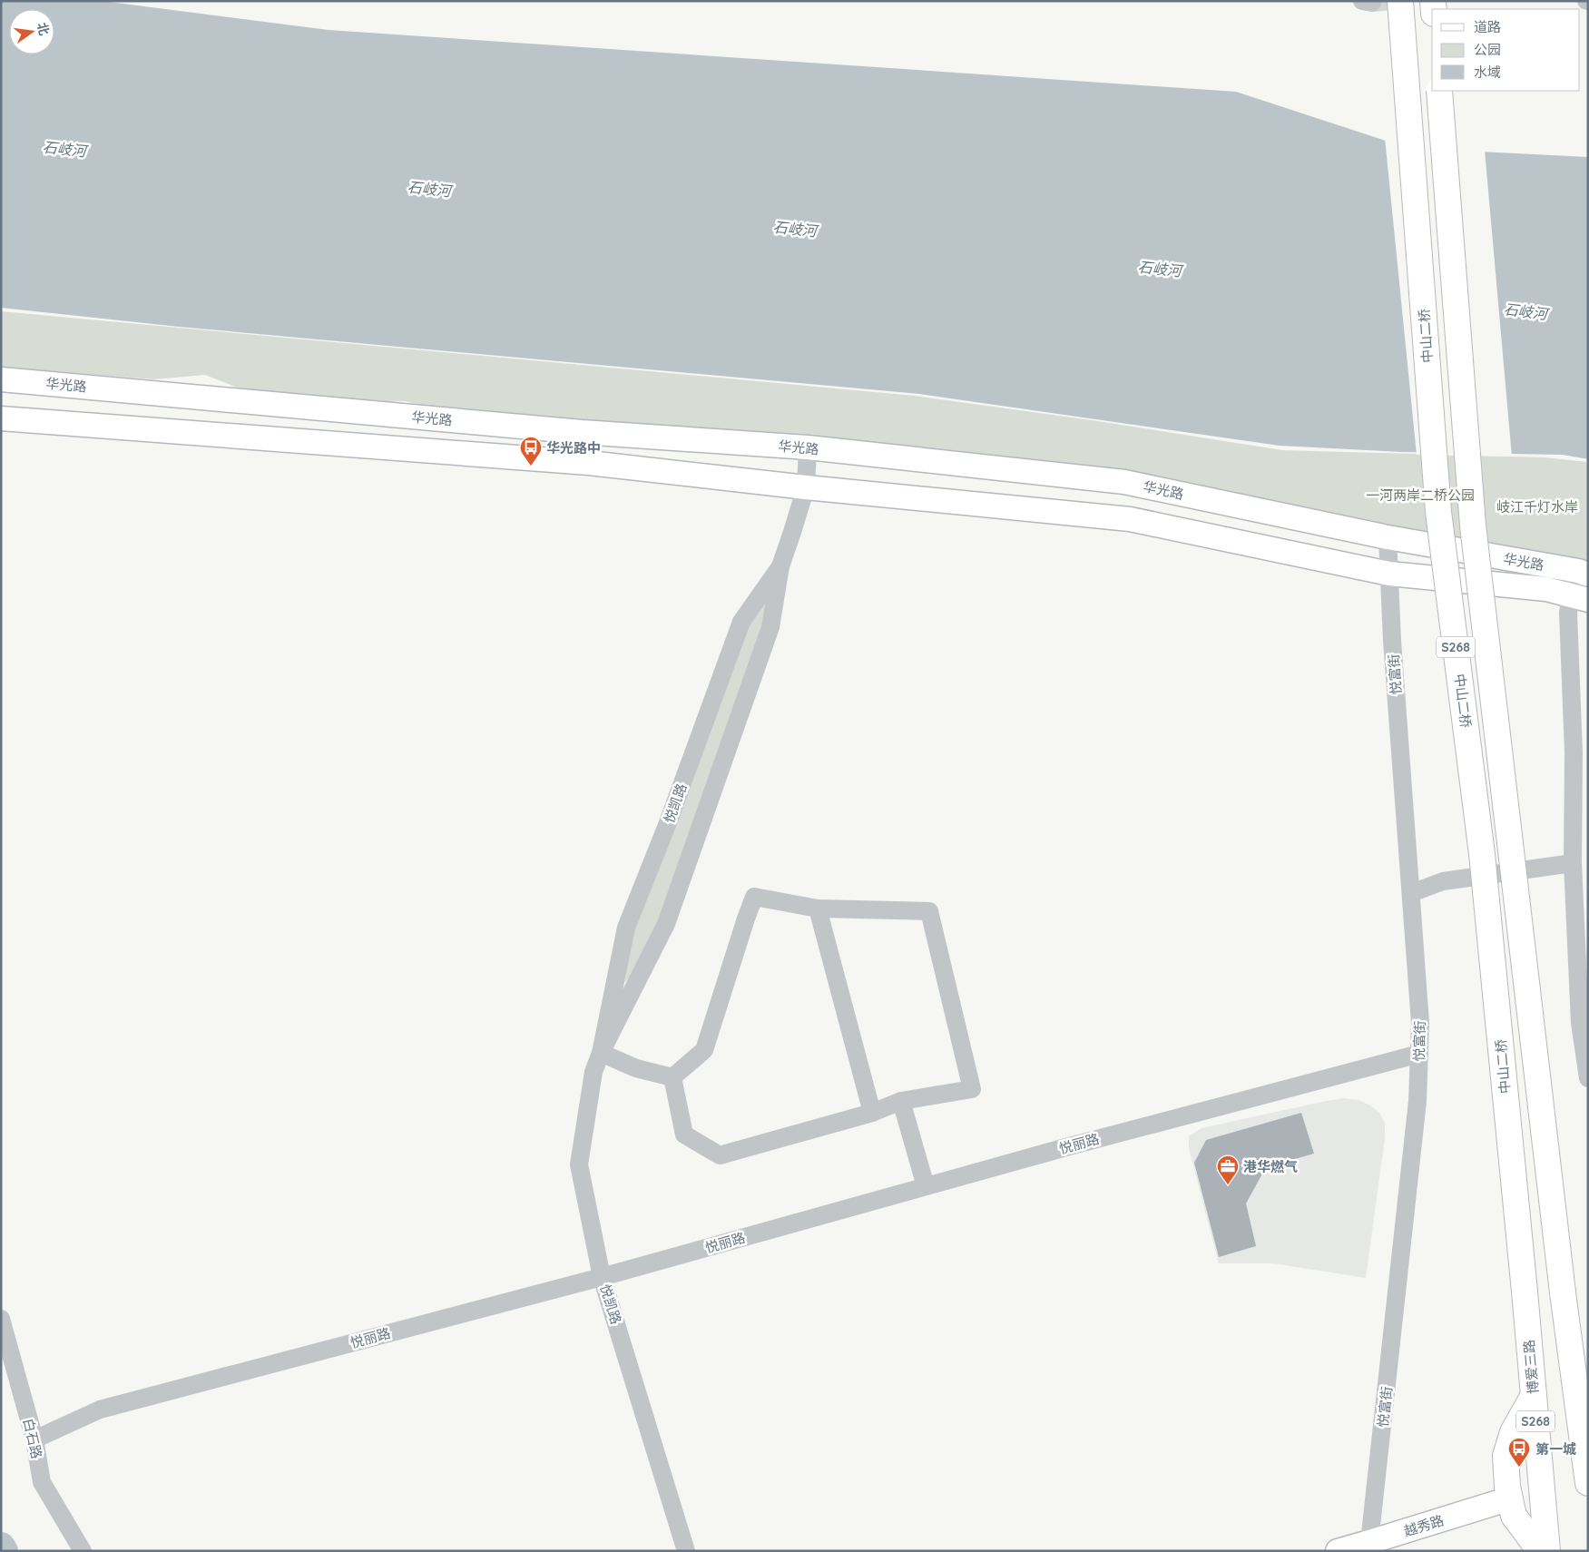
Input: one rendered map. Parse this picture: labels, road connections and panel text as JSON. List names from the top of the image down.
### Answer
{
  "streets": {
    "highway": ["中山二桥", "S268", "博爱三路"],
    "main road": ["华光路", "越秀路"],
    "street": [
      "悦富街",
      "悦凯路",
      "悦丽路",
      "白石路"
    ]
  },
  "crossings": [
    ["中山二桥", "博爱三路"],
    ["华光路", "悦富街"],
    ["华光路", "悦凯路"],
    ["悦富街", "悦丽路"],
    ["悦富街", "越秀路"],
    ["悦凯路", "悦丽路"],
    ["悦丽路", "白石路"]
  ],
  "water": ["石岐河"],
  "parks": ["一河两岸二桥公园", "岐江千灯水岸"],
  "places": {
    "bus stop": ["华光路中", "第一城"],
    "office": ["港华燃气"]
  },
  "legend": ["道路", "公园", "水域"],
  "north": "right"
}
